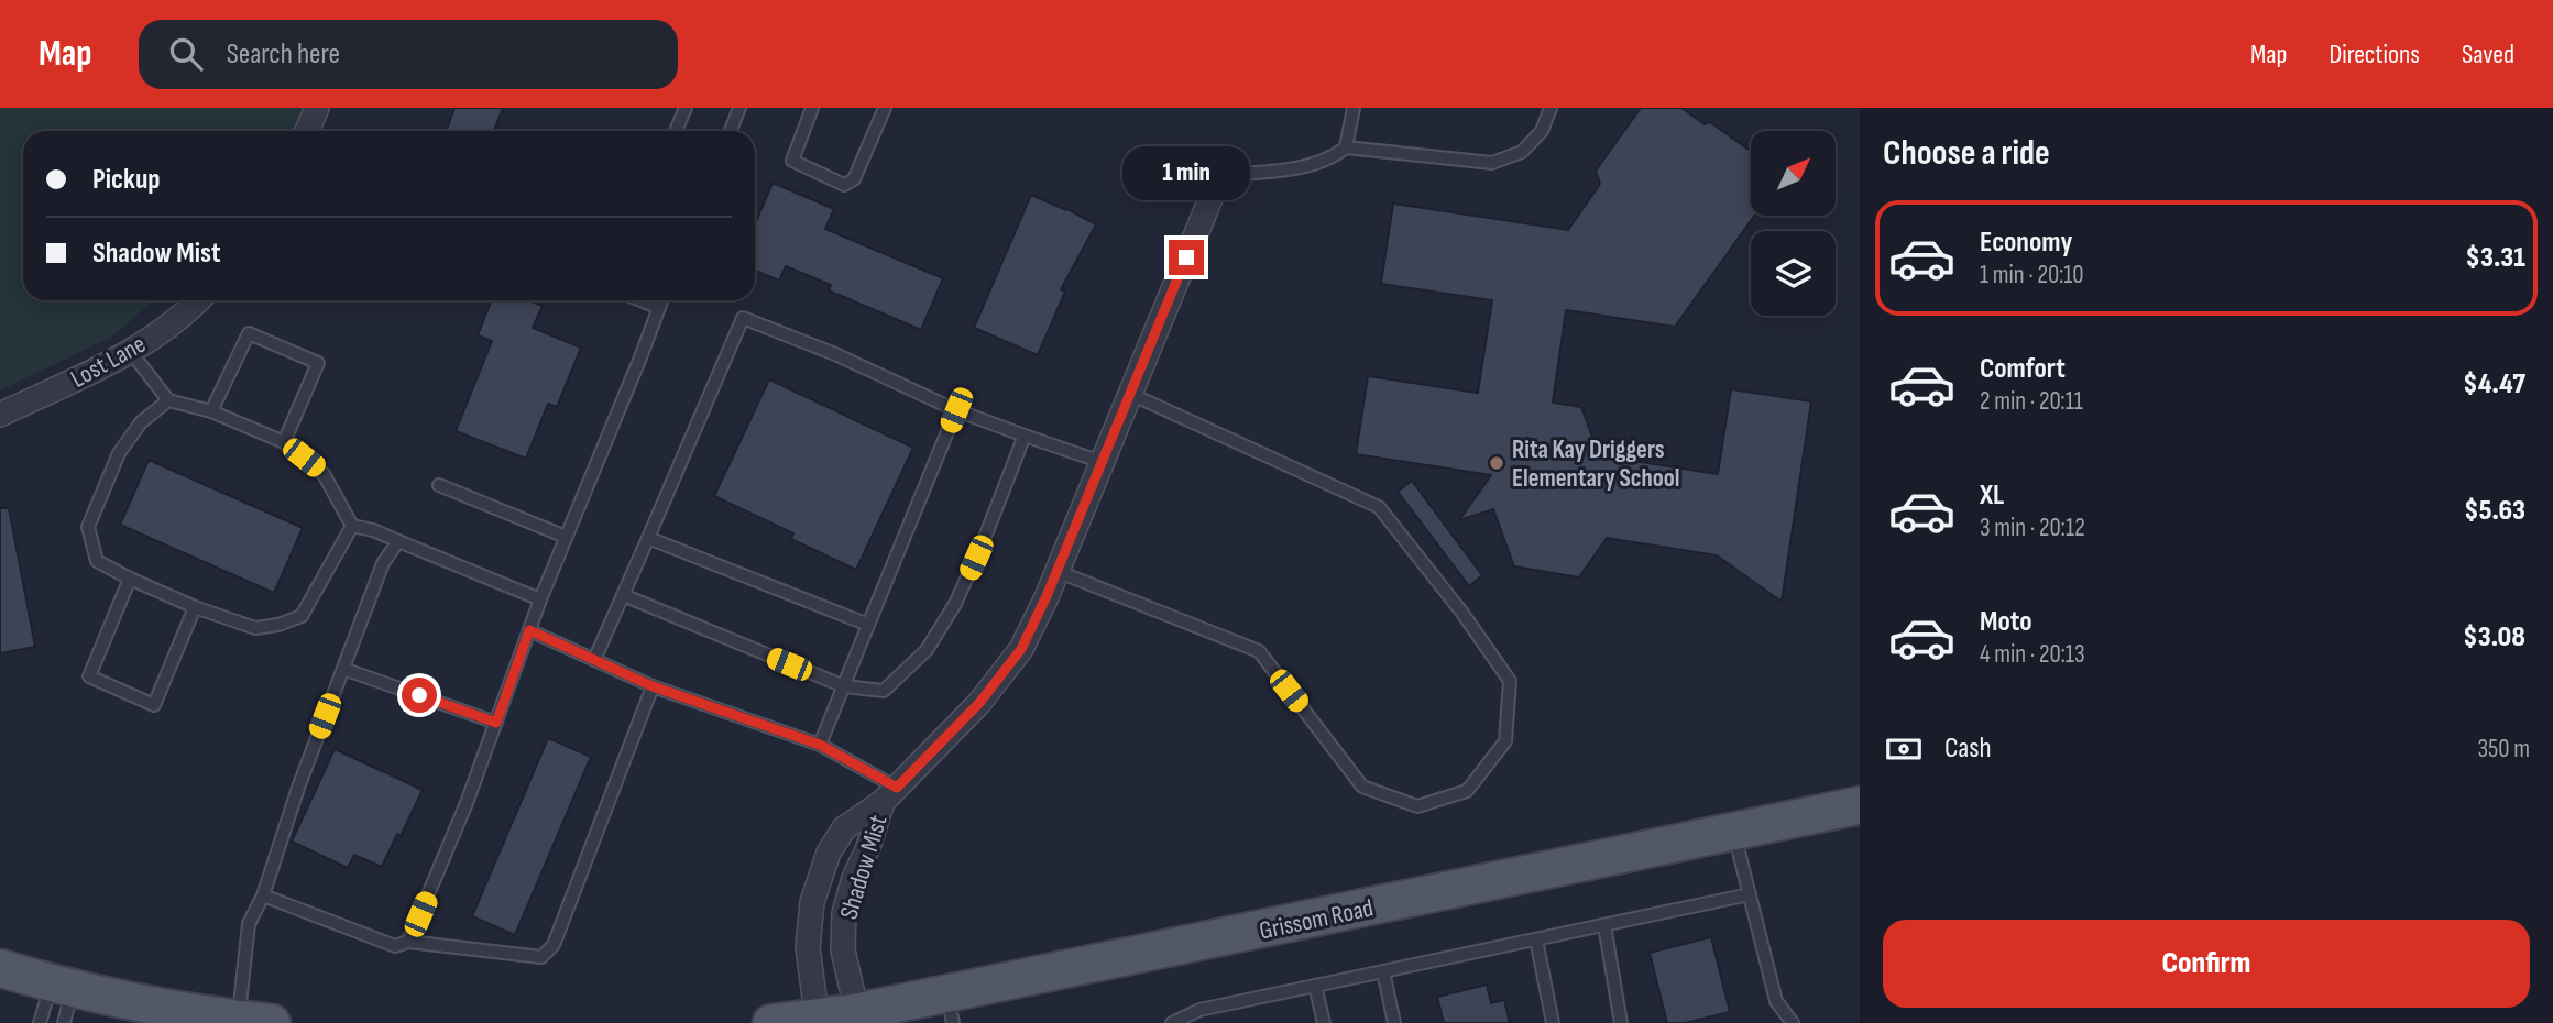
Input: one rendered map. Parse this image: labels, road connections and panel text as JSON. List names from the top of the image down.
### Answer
{
  "streets": {
    "main road": ["Grissom Road"],
    "street": ["Lost Lane", "Shadow Mist"]
  },
  "crossings": [
    ["Shadow Mist", "Grissom Road"]
  ],
  "places": ["Rita Kay Driggers Elementary School"],
  "north": "top right",
  "page": {
    "header": "Map",
    "search": "Search here",
    "nav": ["Map", "Directions", "Saved"],
    "heading": "Choose a ride",
    "banner": ["Pickup", "Shadow Mist"],
    "bubble": "1 min",
    "list": [
      {
        "name": "Economy",
        "note": "1 min · 20:10",
        "value": "$3.31"
      },
      {
        "name": "Comfort",
        "note": "2 min · 20:11",
        "value": "$4.47"
      },
      {
        "name": "XL",
        "note": "3 min · 20:12",
        "value": "$5.63"
      },
      {
        "name": "Moto",
        "note": "4 min · 20:13",
        "value": "$3.08"
      }
    ],
    "pay": ["Cash", "350 m"],
    "buttons": "Confirm"
  }
}
